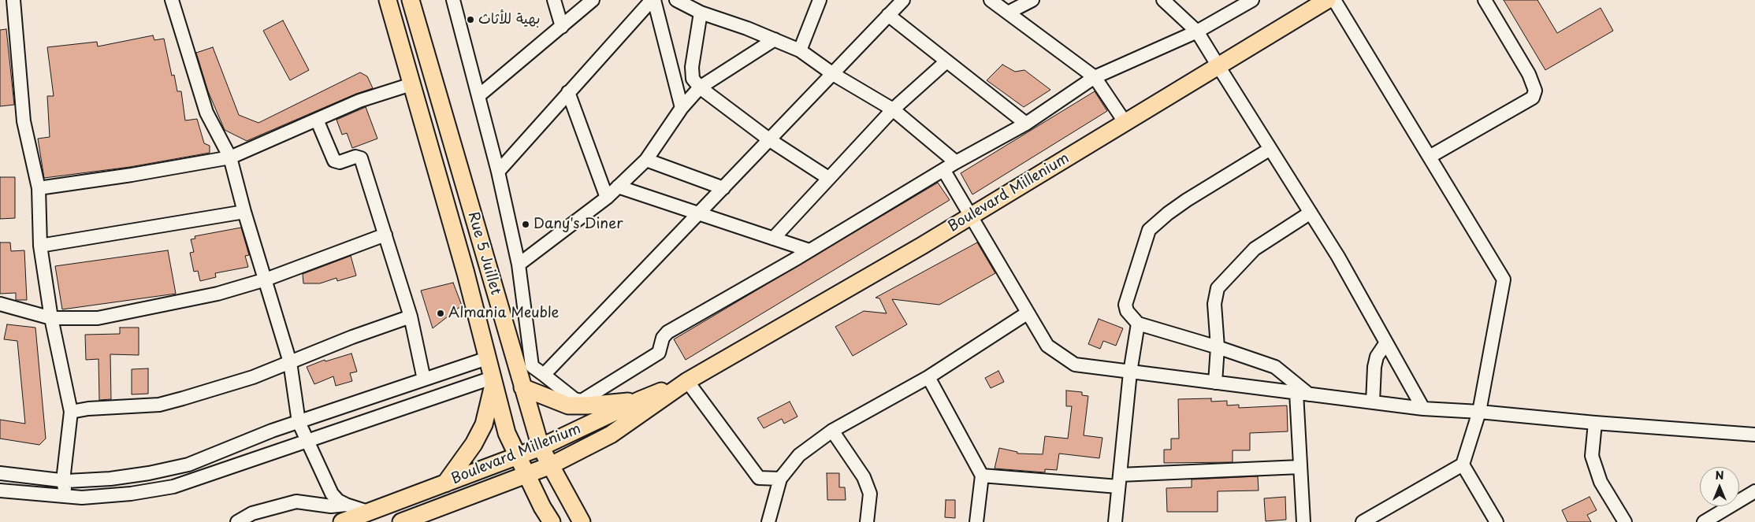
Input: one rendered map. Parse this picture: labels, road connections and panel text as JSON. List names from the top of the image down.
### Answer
{
  "streets": {
    "main road": ["Boulevard Millenium", "Rue 5 Juillet"]
  },
  "crossings": [
    ["Boulevard Millenium", "Rue 5 Juillet"]
  ],
  "places": ["بهية للأثاث", "Dany's Diner", "Almania Meuble"],
  "north": "top"
}
